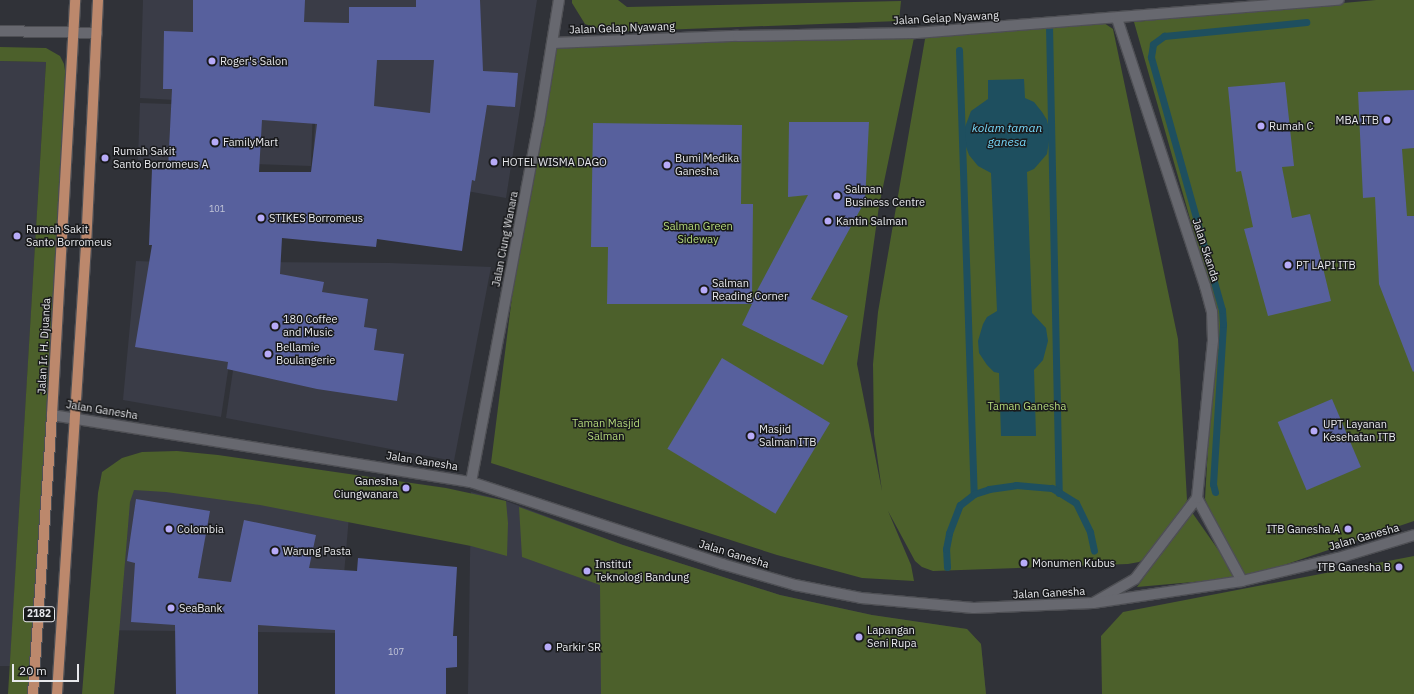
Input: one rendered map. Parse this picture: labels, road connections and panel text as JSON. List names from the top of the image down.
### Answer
{
  "streets": {
    "main road": ["Jalan Ir. H. Djuanda", "2182"],
    "street": [
      "Jalan Gelap Nyawang",
      "Jalan Ciung Wanara",
      "Jalan Skanda",
      "Jalan Ganesha"
    ]
  },
  "crossings": [
    ["Jalan Gelap Nyawang", "Jalan Ciung Wanara"],
    ["Jalan Gelap Nyawang", "Jalan Skanda"],
    ["Jalan Ciung Wanara", "Jalan Ganesha"],
    ["Jalan Ir. H. Djuanda", "Jalan Ganesha"],
    ["Jalan Ganesha", "2182"]
  ],
  "water": ["kolam taman ganesa"],
  "parks": ["Salman Green Sideway", "Taman Ganesha", "Taman Masjid Salman"],
  "places": [
    "Roger's Salon",
    "MBA ITB",
    "Rumah C",
    "FamilyMart",
    "Rumah Sakit Santo Borromeus A",
    "HOTEL WISMA DAGO",
    "Bumi Medika Ganesha",
    "Salman Business Centre",
    "STIKES Borromeus",
    "Kantin Salman",
    "Rumah Sakit Santo Borromeus",
    "PT LAPI ITB",
    "Salman Reading Corner",
    "180 Coffee and Music",
    "Bellamie Boulangerie",
    "UPT Layanan Kesehatan ITB",
    "Masjid Salman ITB",
    "Ganesha Ciungwanara",
    "Colombia",
    "ITB Ganesha A",
    "Warung Pasta",
    "Monumen Kubus",
    "ITB Ganesha B",
    "Institut Teknologi Bandung",
    "SeaBank",
    "Lapangan Seni Rupa",
    "Parkir SR"
  ],
  "house_numbers": ["101", "107"],
  "scale_bar": "20 m"
}
